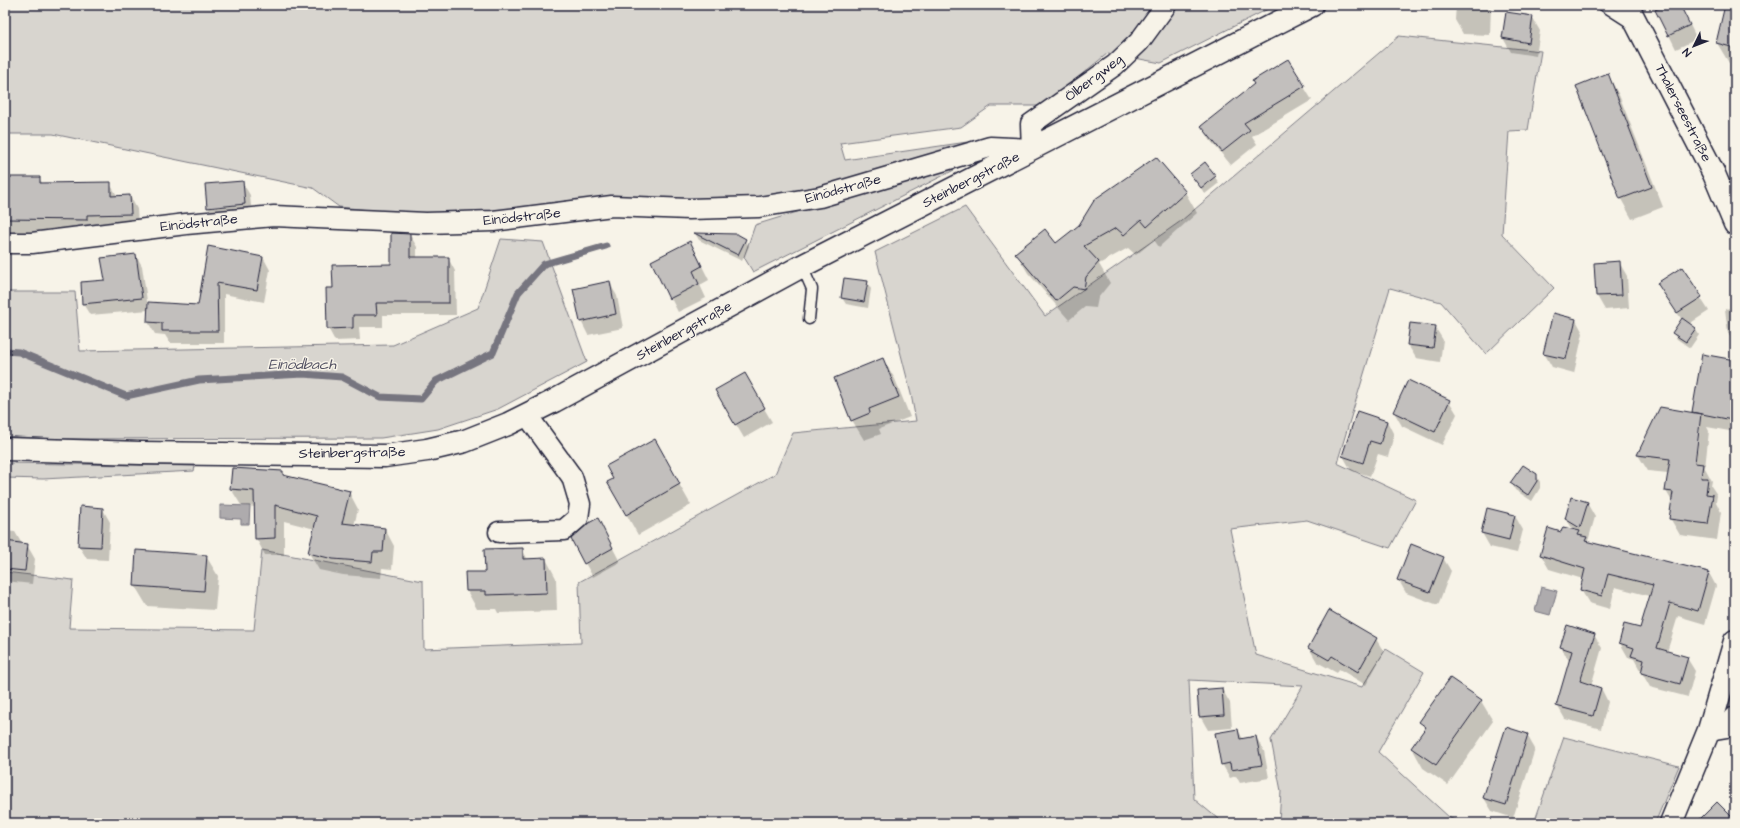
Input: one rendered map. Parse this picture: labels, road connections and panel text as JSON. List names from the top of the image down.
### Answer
{
  "streets": {
    "main road": ["Thalerseestraße", "Steinbergstraße"],
    "street": ["Ölbergweg", "Einödstraße"]
  },
  "crossings": [
    ["Ölbergweg", "Steinbergstraße"],
    ["Ölbergweg", "Einödstraße"],
    ["Steinbergstraße", "Einödstraße"]
  ],
  "water": ["Einödbach"],
  "north": "bottom left"
}
